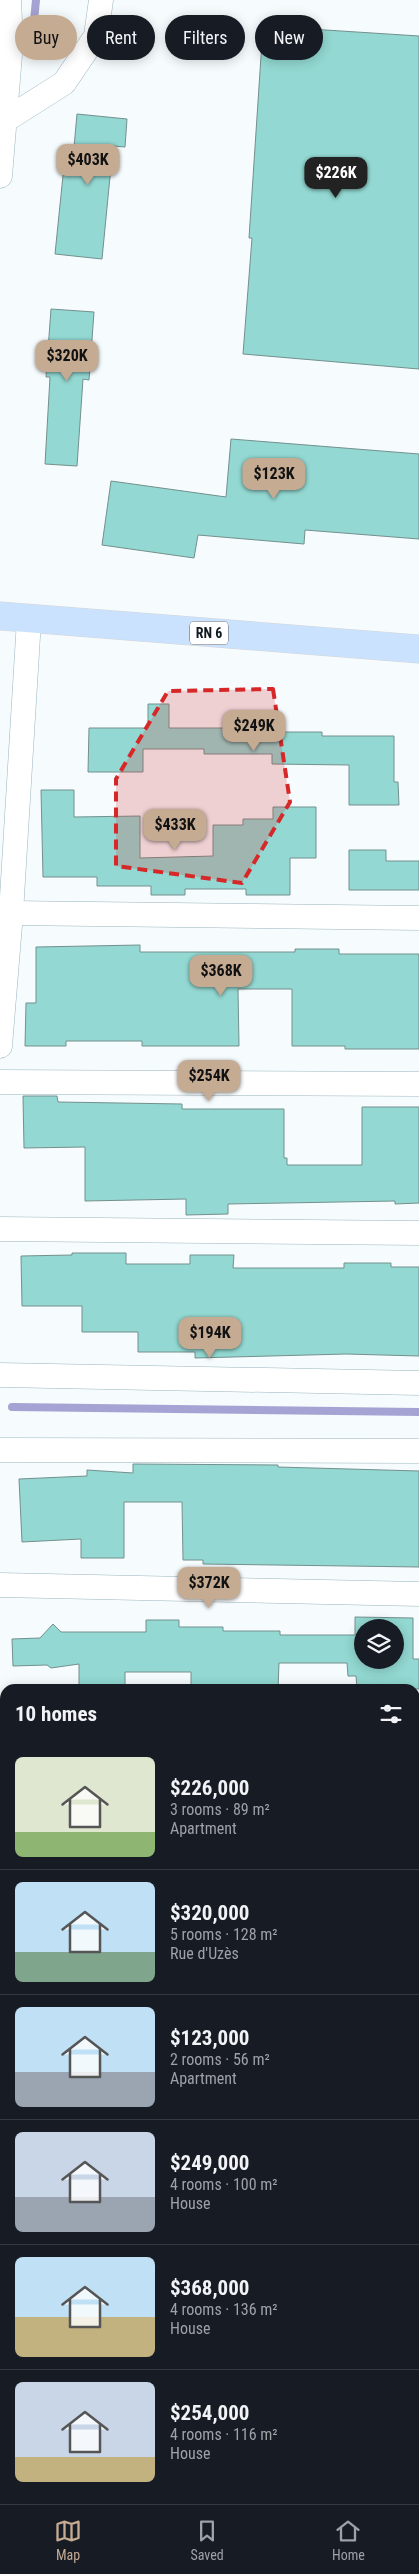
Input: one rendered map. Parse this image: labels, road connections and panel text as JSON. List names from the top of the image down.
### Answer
{
  "streets": {
    "main road": ["RN 6"]
  },
  "page": {
    "chip": [
      "Buy",
      "Rent",
      "Filters",
      "New"
    ],
    "price": [
      "$403K",
      "$226K",
      "$320K",
      "$123K",
      "$249K",
      "$433K",
      "$368K",
      "$254K",
      "$194K",
      "$372K"
    ],
    "heading": "10 homes",
    "list": [
      {
        "name": "$226,000",
        "note": "3 rooms · 89 m² · Apartment"
      },
      {
        "name": "$320,000",
        "note": "5 rooms · 128 m² · Rue d'Uzès"
      },
      {
        "name": "$123,000",
        "note": "2 rooms · 56 m² · Apartment"
      },
      {
        "name": "$249,000",
        "note": "4 rooms · 100 m² · House"
      },
      {
        "name": "$368,000",
        "note": "4 rooms · 136 m² · House"
      },
      {
        "name": "$254,000",
        "note": "4 rooms · 116 m² · House"
      }
    ],
    "tabs": ["Map", "Saved", "Home"]
  }
}
